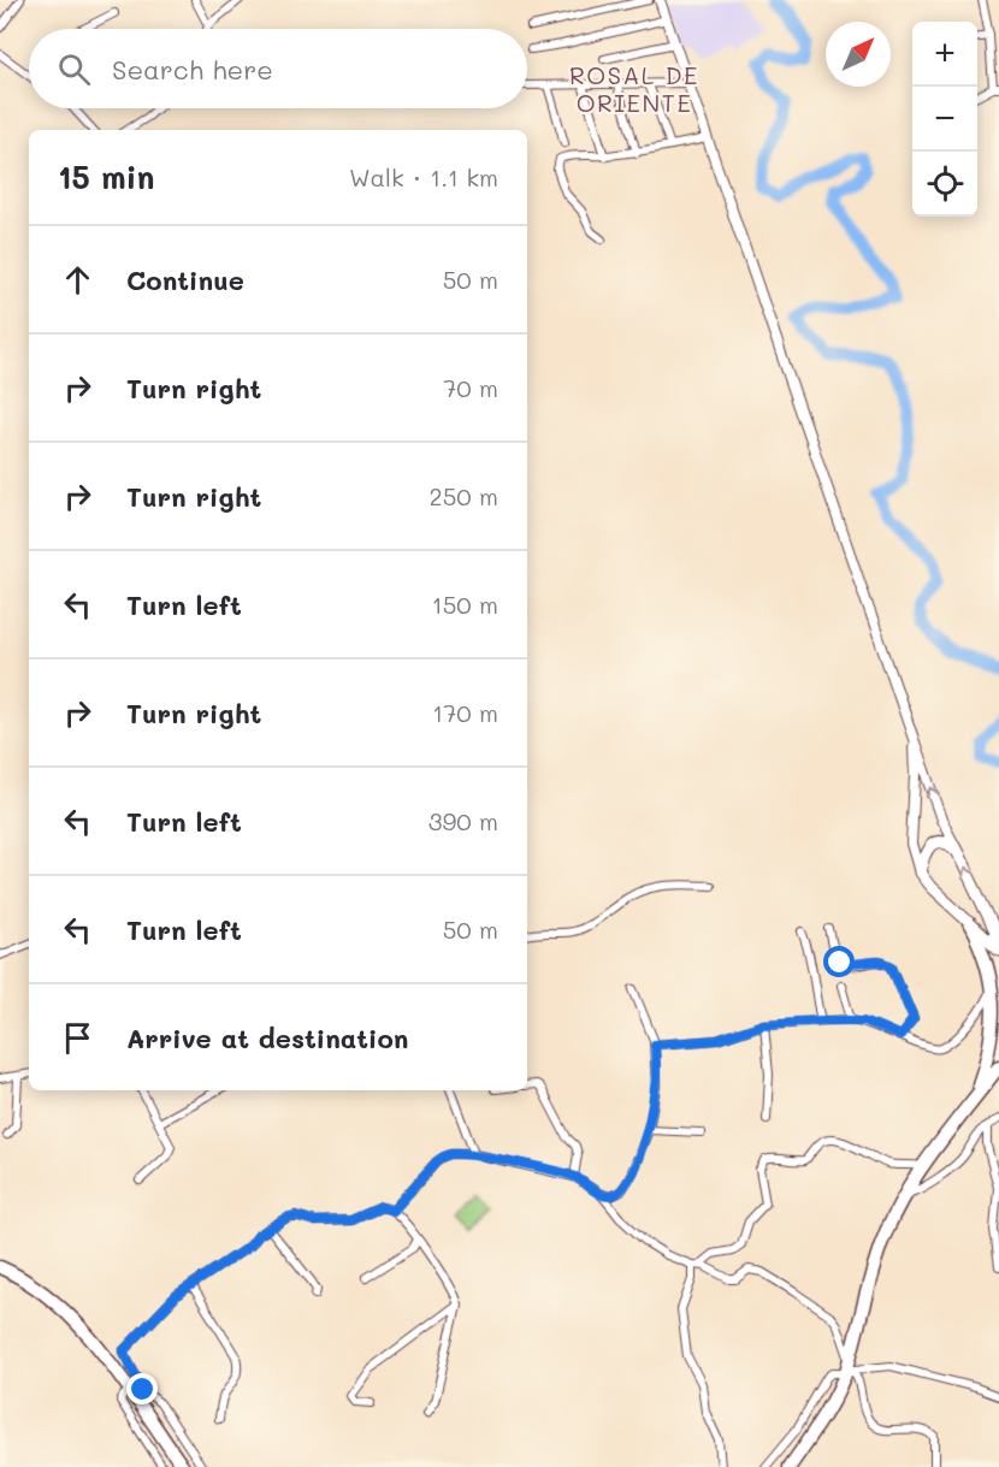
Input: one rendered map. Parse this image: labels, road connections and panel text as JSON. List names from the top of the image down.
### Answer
{
  "districts": ["ROSAL DE ORIENTE"],
  "north": "top right",
  "page": {
    "map_buttons": ["+", "−"],
    "search": "Search here",
    "heading": ["15 min", "Walk · 1.1 km"],
    "list": [
      ["Continue", "50 m"],
      ["Turn right", "70 m"],
      ["Turn right", "250 m"],
      ["Turn left", "150 m"],
      ["Turn right", "170 m"],
      ["Turn left", "390 m"],
      ["Turn left", "50 m"],
      "Arrive at destination"
    ]
  }
}
